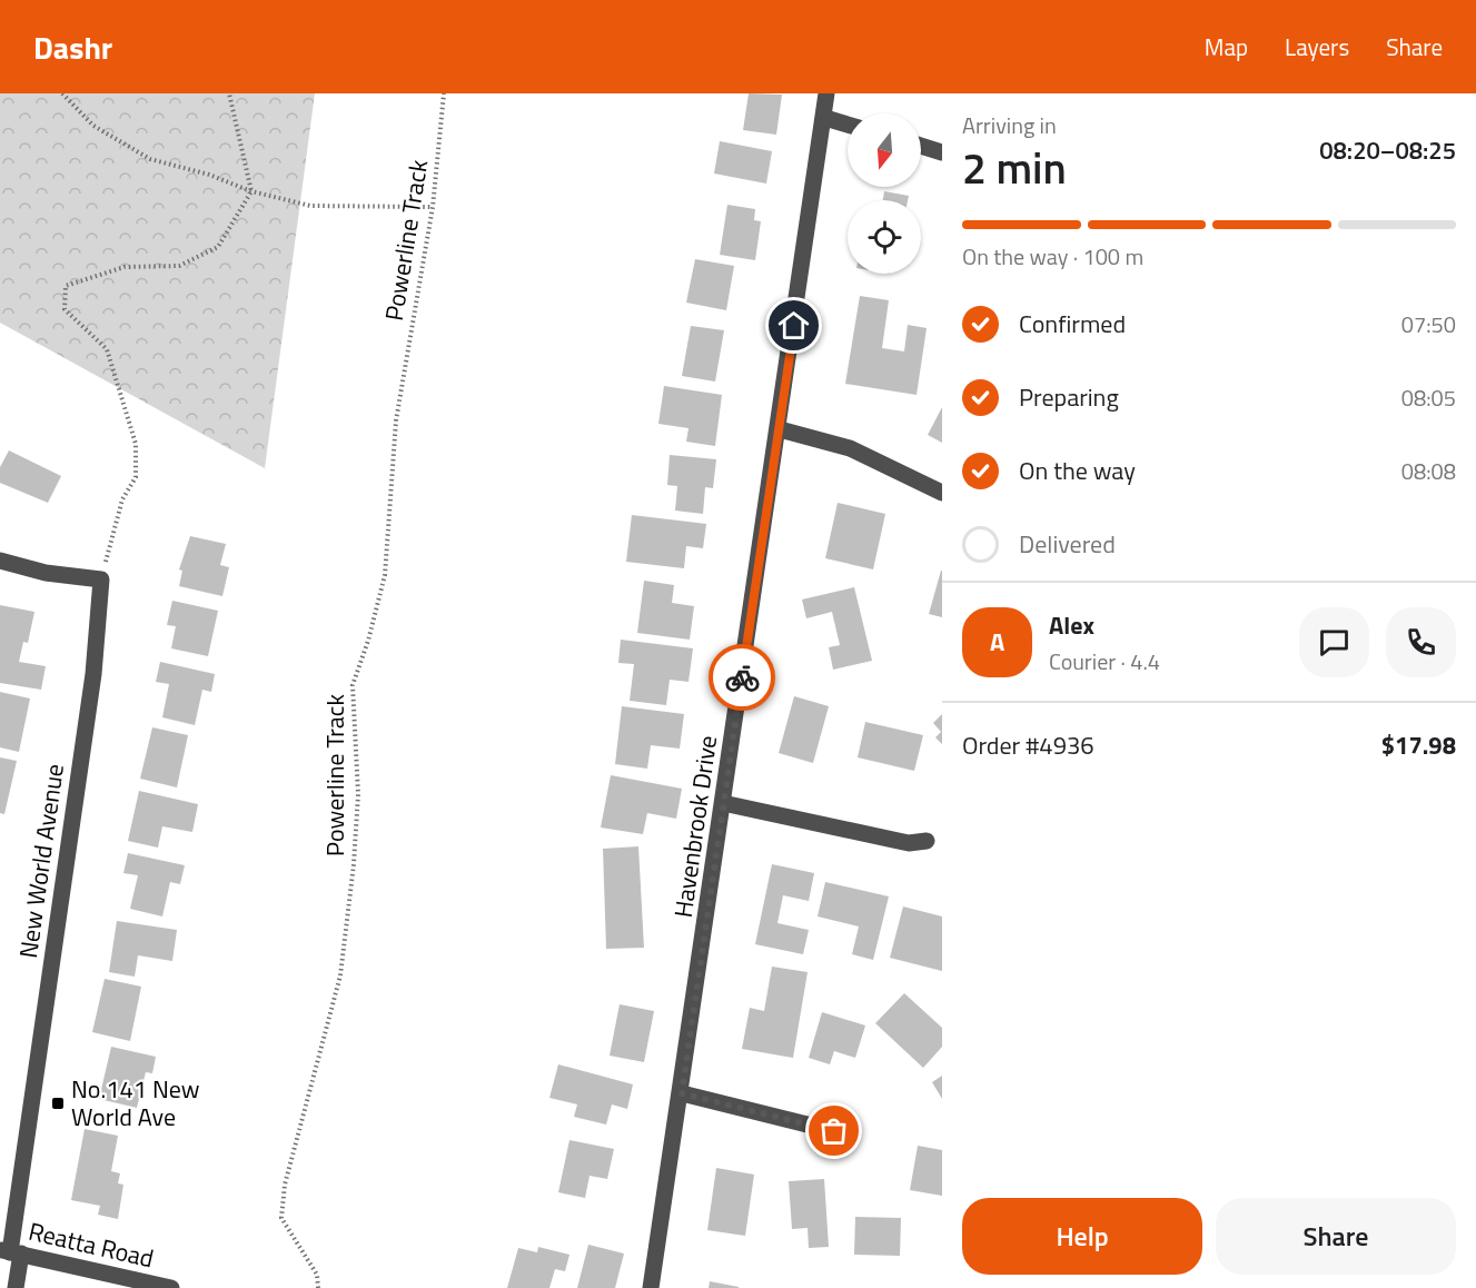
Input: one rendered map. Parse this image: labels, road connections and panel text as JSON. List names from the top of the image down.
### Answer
{
  "streets": {
    "street": ["Havenbrook Drive", "New World Avenue", "Reatta Road"],
    "path": ["Powerline Track"]
  },
  "crossings": [
    ["New World Avenue", "Reatta Road"]
  ],
  "places": {
    "transit": ["No.141 New World Ave"]
  },
  "north": "bottom",
  "page": {
    "header": "Dashr",
    "nav": ["Map", "Layers", "Share"],
    "heading": ["2 min", "Arriving in", "08:20–08:25"],
    "panel": [
      "Alex",
      "Courier · 4.4",
      "Order #4936",
      "$17.98"
    ],
    "bar": "On the way · 100 m",
    "list": [
      ["Confirmed", "07:50"],
      ["Preparing", "08:05"],
      ["On the way", "08:08"],
      "Delivered"
    ],
    "round": "A",
    "buttons": ["Help", "Share"]
  }
}
